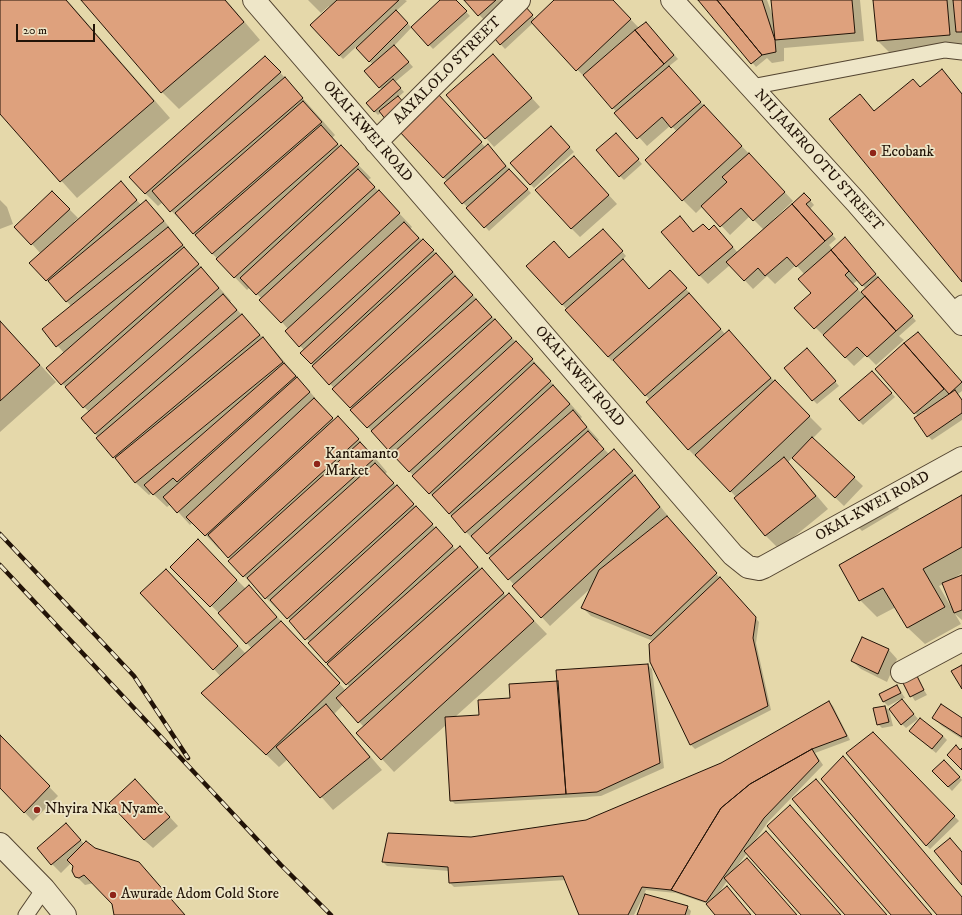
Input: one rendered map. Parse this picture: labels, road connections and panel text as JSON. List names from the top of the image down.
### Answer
{
  "streets": {
    "street": ["AAYALOLO STREET", "OKAI-KWEI ROAD", "NII JAAFRO OTU STREET"]
  },
  "crossings": [
    ["AAYALOLO STREET", "OKAI-KWEI ROAD"]
  ],
  "places": [
    "Ecobank",
    "Kantamanto Market",
    "Nhyira Nka Nyame",
    "Awurade Adom Cold Store"
  ],
  "scale_bar": "20 m"
}
